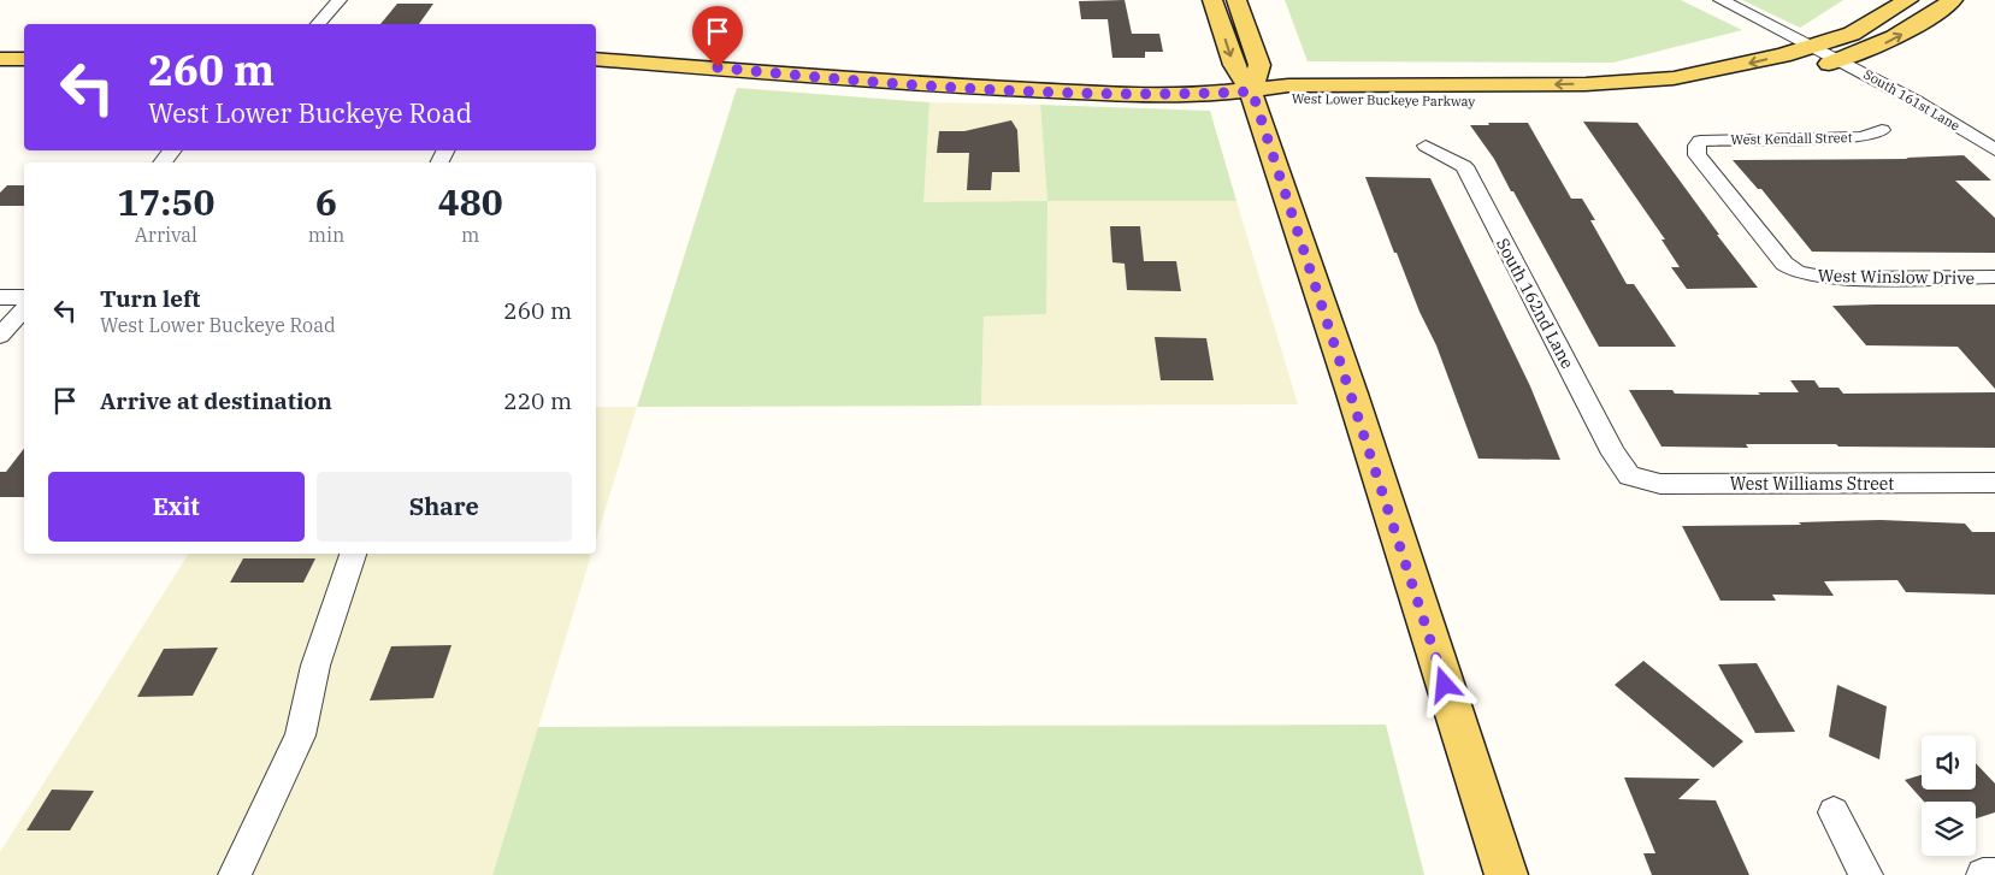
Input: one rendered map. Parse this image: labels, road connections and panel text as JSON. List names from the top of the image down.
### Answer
{
  "streets": {
    "main road": ["West Lower Buckeye Parkway"],
    "street": [
      "South 161st Lane",
      "West Kendall Street",
      "West Winslow Drive",
      "South 162nd Lane",
      "West Williams Street"
    ]
  },
  "crossings": [
    ["West Lower Buckeye Parkway", "South 161st Lane"],
    ["West Kendall Street", "West Winslow Drive"],
    ["South 162nd Lane", "West Williams Street"]
  ],
  "page": {
    "turn": ["260 m", "West Lower Buckeye Road"],
    "eta": [
      "17:50",
      "Arrival",
      "6",
      "min",
      "480",
      "m"
    ],
    "list": [
      {
        "name": "Turn left",
        "note": "West Lower Buckeye Road",
        "value": "260 m"
      },
      {
        "name": "Arrive at destination",
        "value": "220 m"
      }
    ],
    "buttons": ["Exit", "Share"]
  }
}
